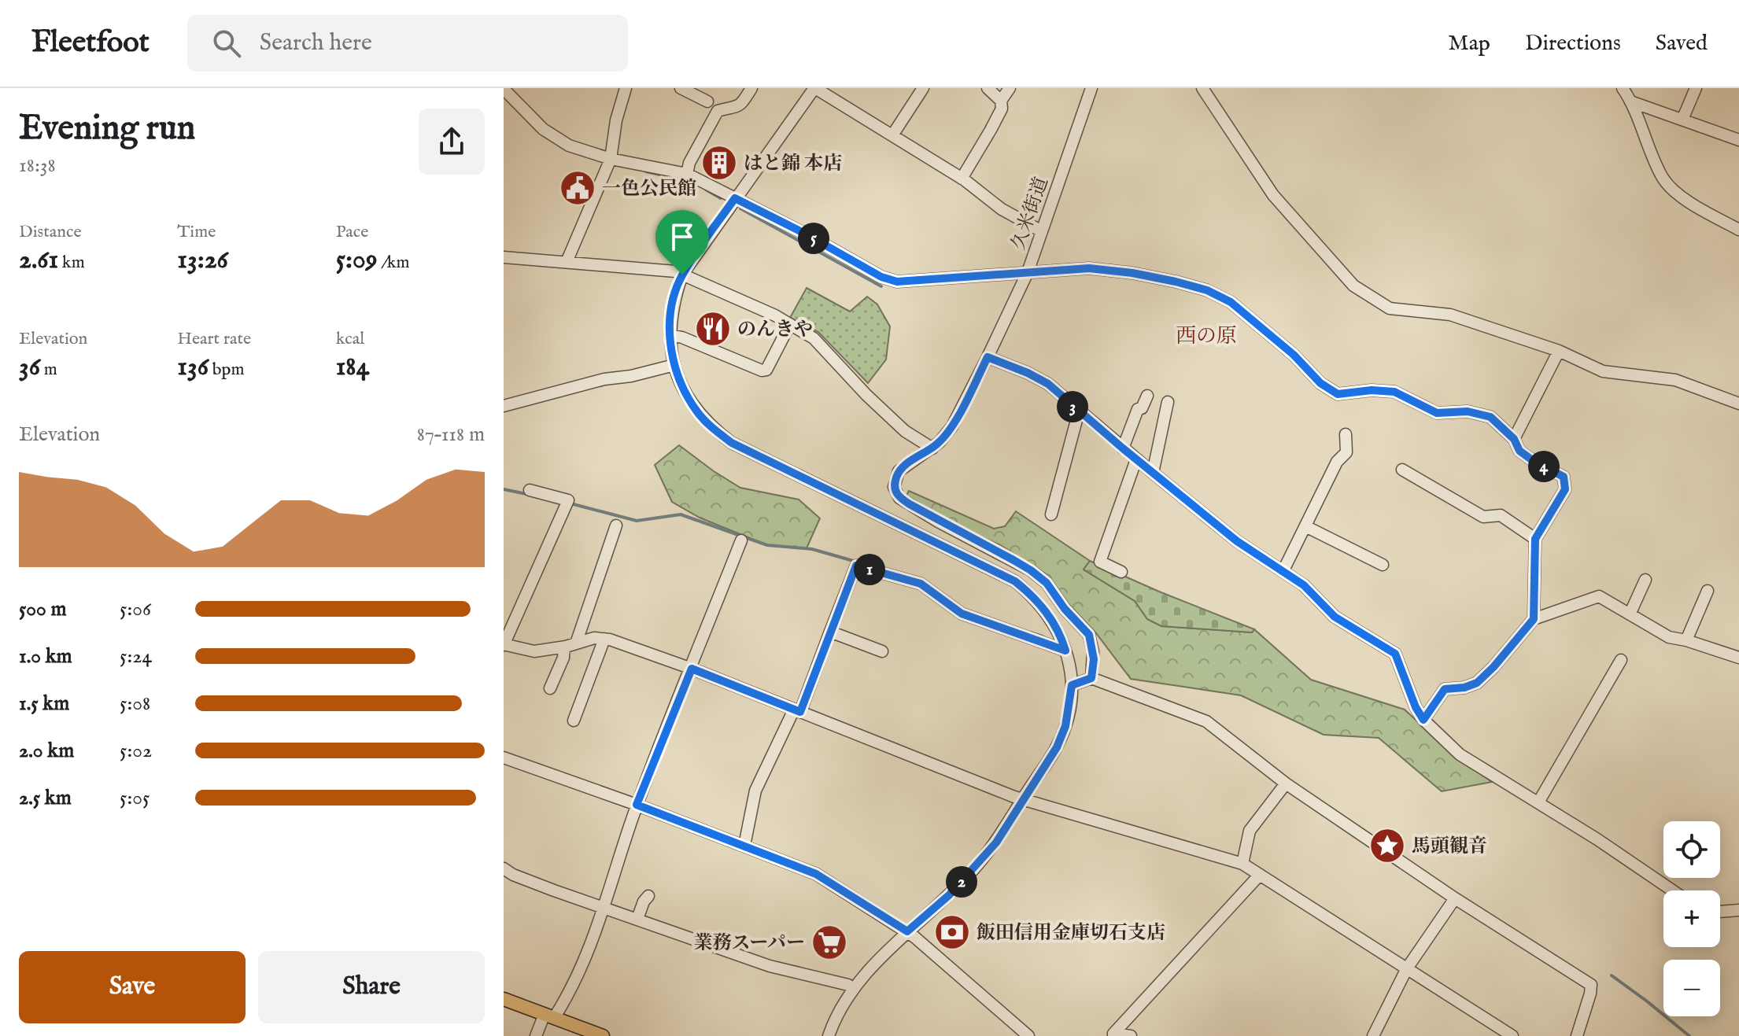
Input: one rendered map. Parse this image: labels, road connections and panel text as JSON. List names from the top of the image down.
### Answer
{
  "streets": {
    "street": ["久米街道"]
  },
  "districts": ["西の原"],
  "places": {
    "building": ["はと錦 本店"],
    "public building": ["一色公民館"],
    "restaurant": ["のんきや"],
    "place": ["馬頭観音"],
    "bank": ["飯田信用金庫切石支店"],
    "supermarket": ["業務スーパー"]
  },
  "page": {
    "header": "Fleetfoot",
    "search": "Search here",
    "nav": ["Map", "Directions", "Saved"],
    "heading": ["Evening run", "18:38"],
    "stats": [
      ["Distance", "2.61 km"],
      ["Time", "13:26"],
      ["Pace", "5:09 /km"],
      ["Elevation", "36 m"],
      ["Heart rate", "136 bpm"],
      ["kcal", "184"]
    ],
    "pins": [
      "5",
      "3",
      "4",
      "1",
      "2"
    ],
    "chart": ["Elevation", "87–118 m"],
    "list": [
      {
        "name": "500 m",
        "note": "5:06"
      },
      {
        "name": "1.0 km",
        "note": "5:24"
      },
      {
        "name": "1.5 km",
        "note": "5:08"
      },
      {
        "name": "2.0 km",
        "note": "5:02"
      },
      {
        "name": "2.5 km",
        "note": "5:05"
      }
    ],
    "map_buttons": ["+", "−"],
    "buttons": ["Save", "Share"]
  }
}
